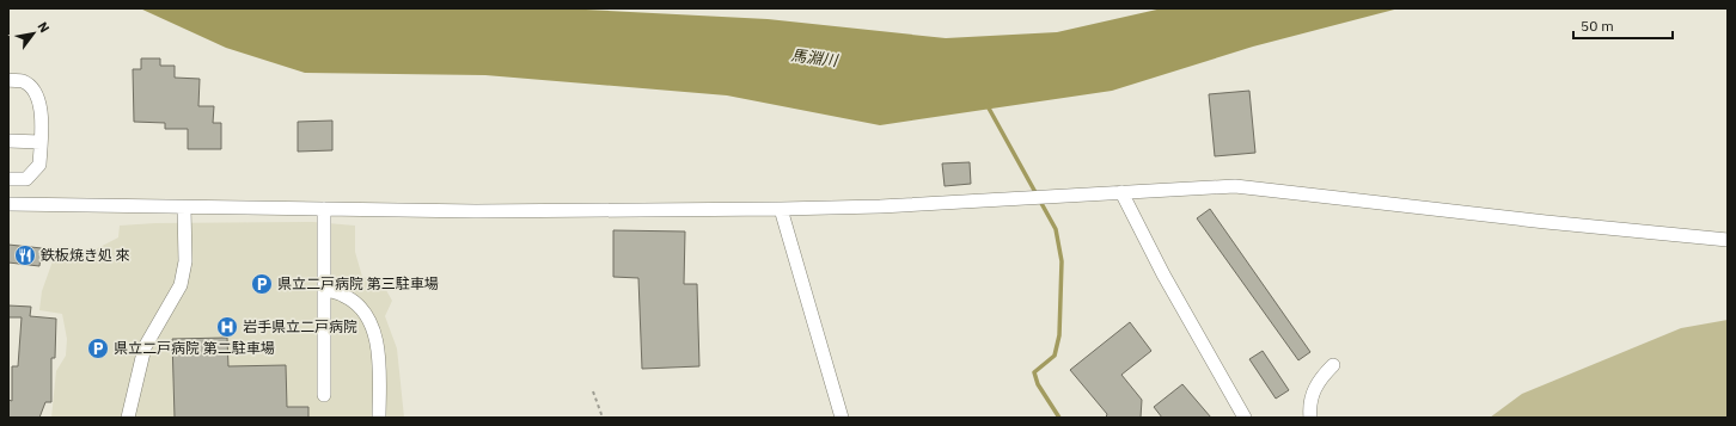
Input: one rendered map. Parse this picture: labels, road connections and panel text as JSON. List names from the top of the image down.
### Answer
{
  "water": ["馬淵川"],
  "places": {
    "restaurant": ["鉄板焼き処 來"],
    "parking": ["県立二戸病院 第三駐車場", "県立二戸病院 第二駐車場"],
    "hospital": ["岩手県立二戸病院"]
  },
  "scale_bar": "50 m",
  "north": "top right"
}
